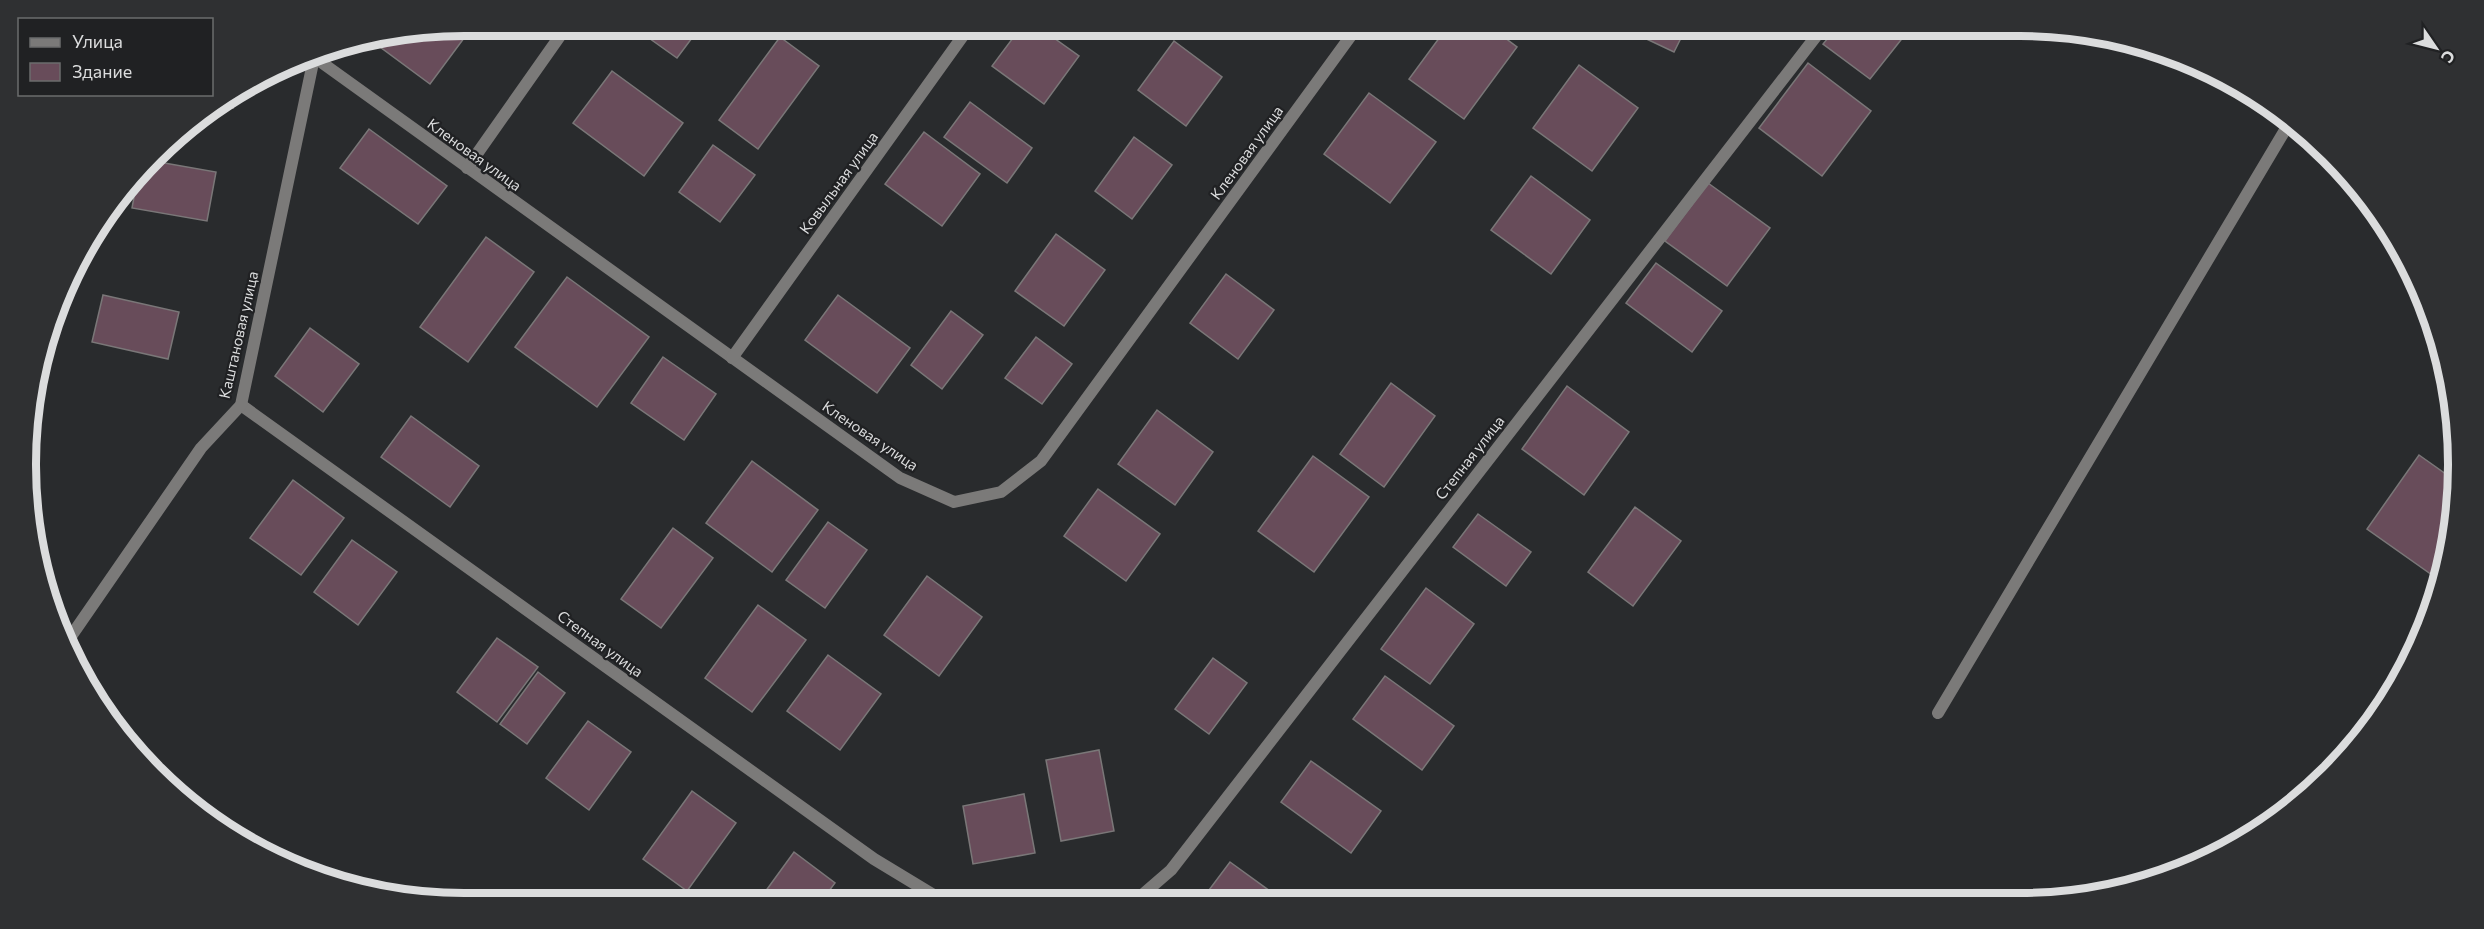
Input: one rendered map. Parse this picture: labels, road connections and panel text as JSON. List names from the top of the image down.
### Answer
{
  "streets": {
    "street": [
      "Кленовая улица",
      "Ковыльная улица",
      "Каштановая улица",
      "Степная улица"
    ]
  },
  "crossings": [
    ["Кленовая улица", "Ковыльная улица"],
    ["Каштановая улица", "Степная улица"]
  ],
  "legend": ["Улица", "Здание"],
  "north": "bottom right"
}
